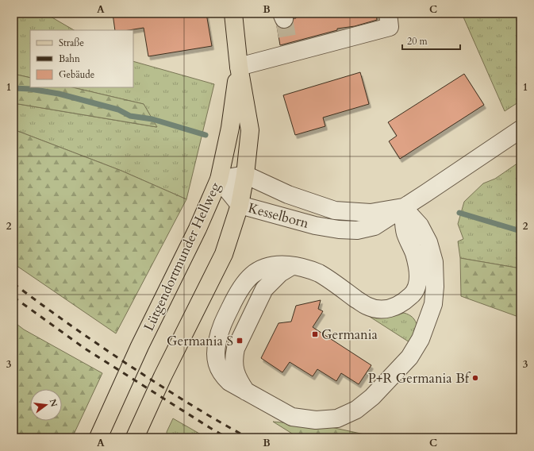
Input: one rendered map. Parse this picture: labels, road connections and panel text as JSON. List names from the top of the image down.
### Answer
{
  "streets": {
    "main road": ["Lütgendortmunder Hellweg"],
    "street": ["Kesselborn"]
  },
  "crossings": [
    ["Kesselborn", "Lütgendortmunder Hellweg"]
  ],
  "places": {
    "transit": ["Germania", "Germania S"],
    "other": ["P+R Germania Bf"]
  },
  "legend": ["Straße", "Bahn", "Gebäude"],
  "scale_bar": "20 m",
  "north": "right",
  "grid": {
    "columns": ["A", "B", "C"],
    "rows": ["1", "2", "3"]
  }
}
